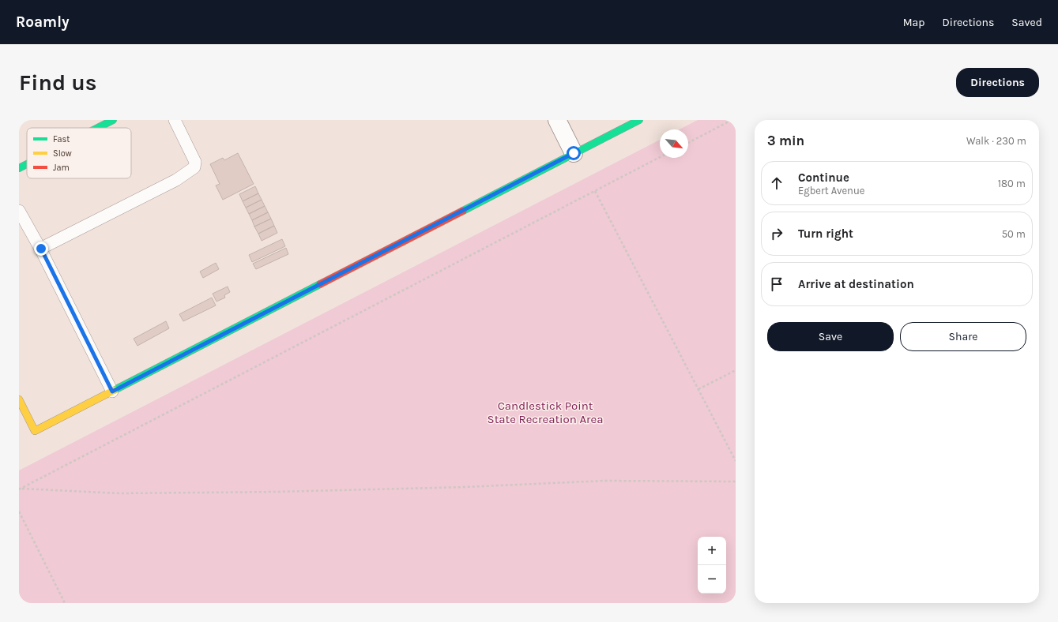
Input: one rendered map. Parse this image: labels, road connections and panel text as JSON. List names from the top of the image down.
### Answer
{
  "parks": ["Candlestick Point State Recreation Area"],
  "legend": ["Fast", "Slow", "Jam"],
  "north": "bottom right",
  "page": {
    "header": "Roamly",
    "nav": ["Map", "Directions", "Saved"],
    "buttons": [
      "Directions",
      ["Save", "Share"]
    ],
    "title": "Find us",
    "heading": ["3 min", "Walk · 230 m"],
    "list": [
      ["Continue", "Egbert Avenue", "180 m"],
      ["Turn right", "50 m"],
      "Arrive at destination"
    ],
    "map_buttons": ["+", "−"]
  }
}
